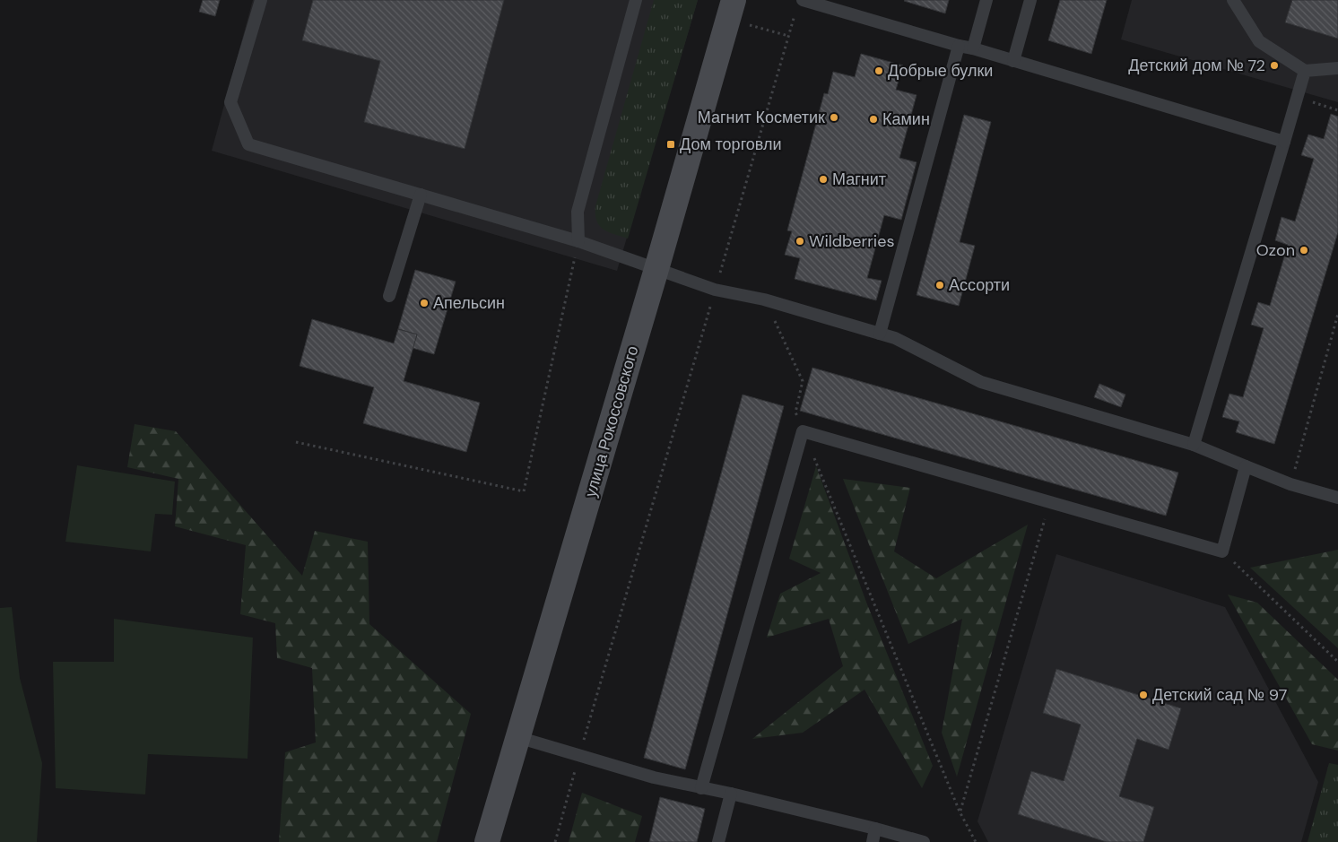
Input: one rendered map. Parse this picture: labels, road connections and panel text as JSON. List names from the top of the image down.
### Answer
{
  "streets": {
    "street": ["улица Рокоссовского"]
  },
  "places": {
    "other": [
      "Детский дом № 72",
      "Добрые булки",
      "Магнит Косметик",
      "Камин",
      "Магнит",
      "Wildberries",
      "Ozon",
      "Ассорти",
      "Апельсин",
      "Детский сад № 97"
    ],
    "transit": ["Дом торговли"]
  }
}
